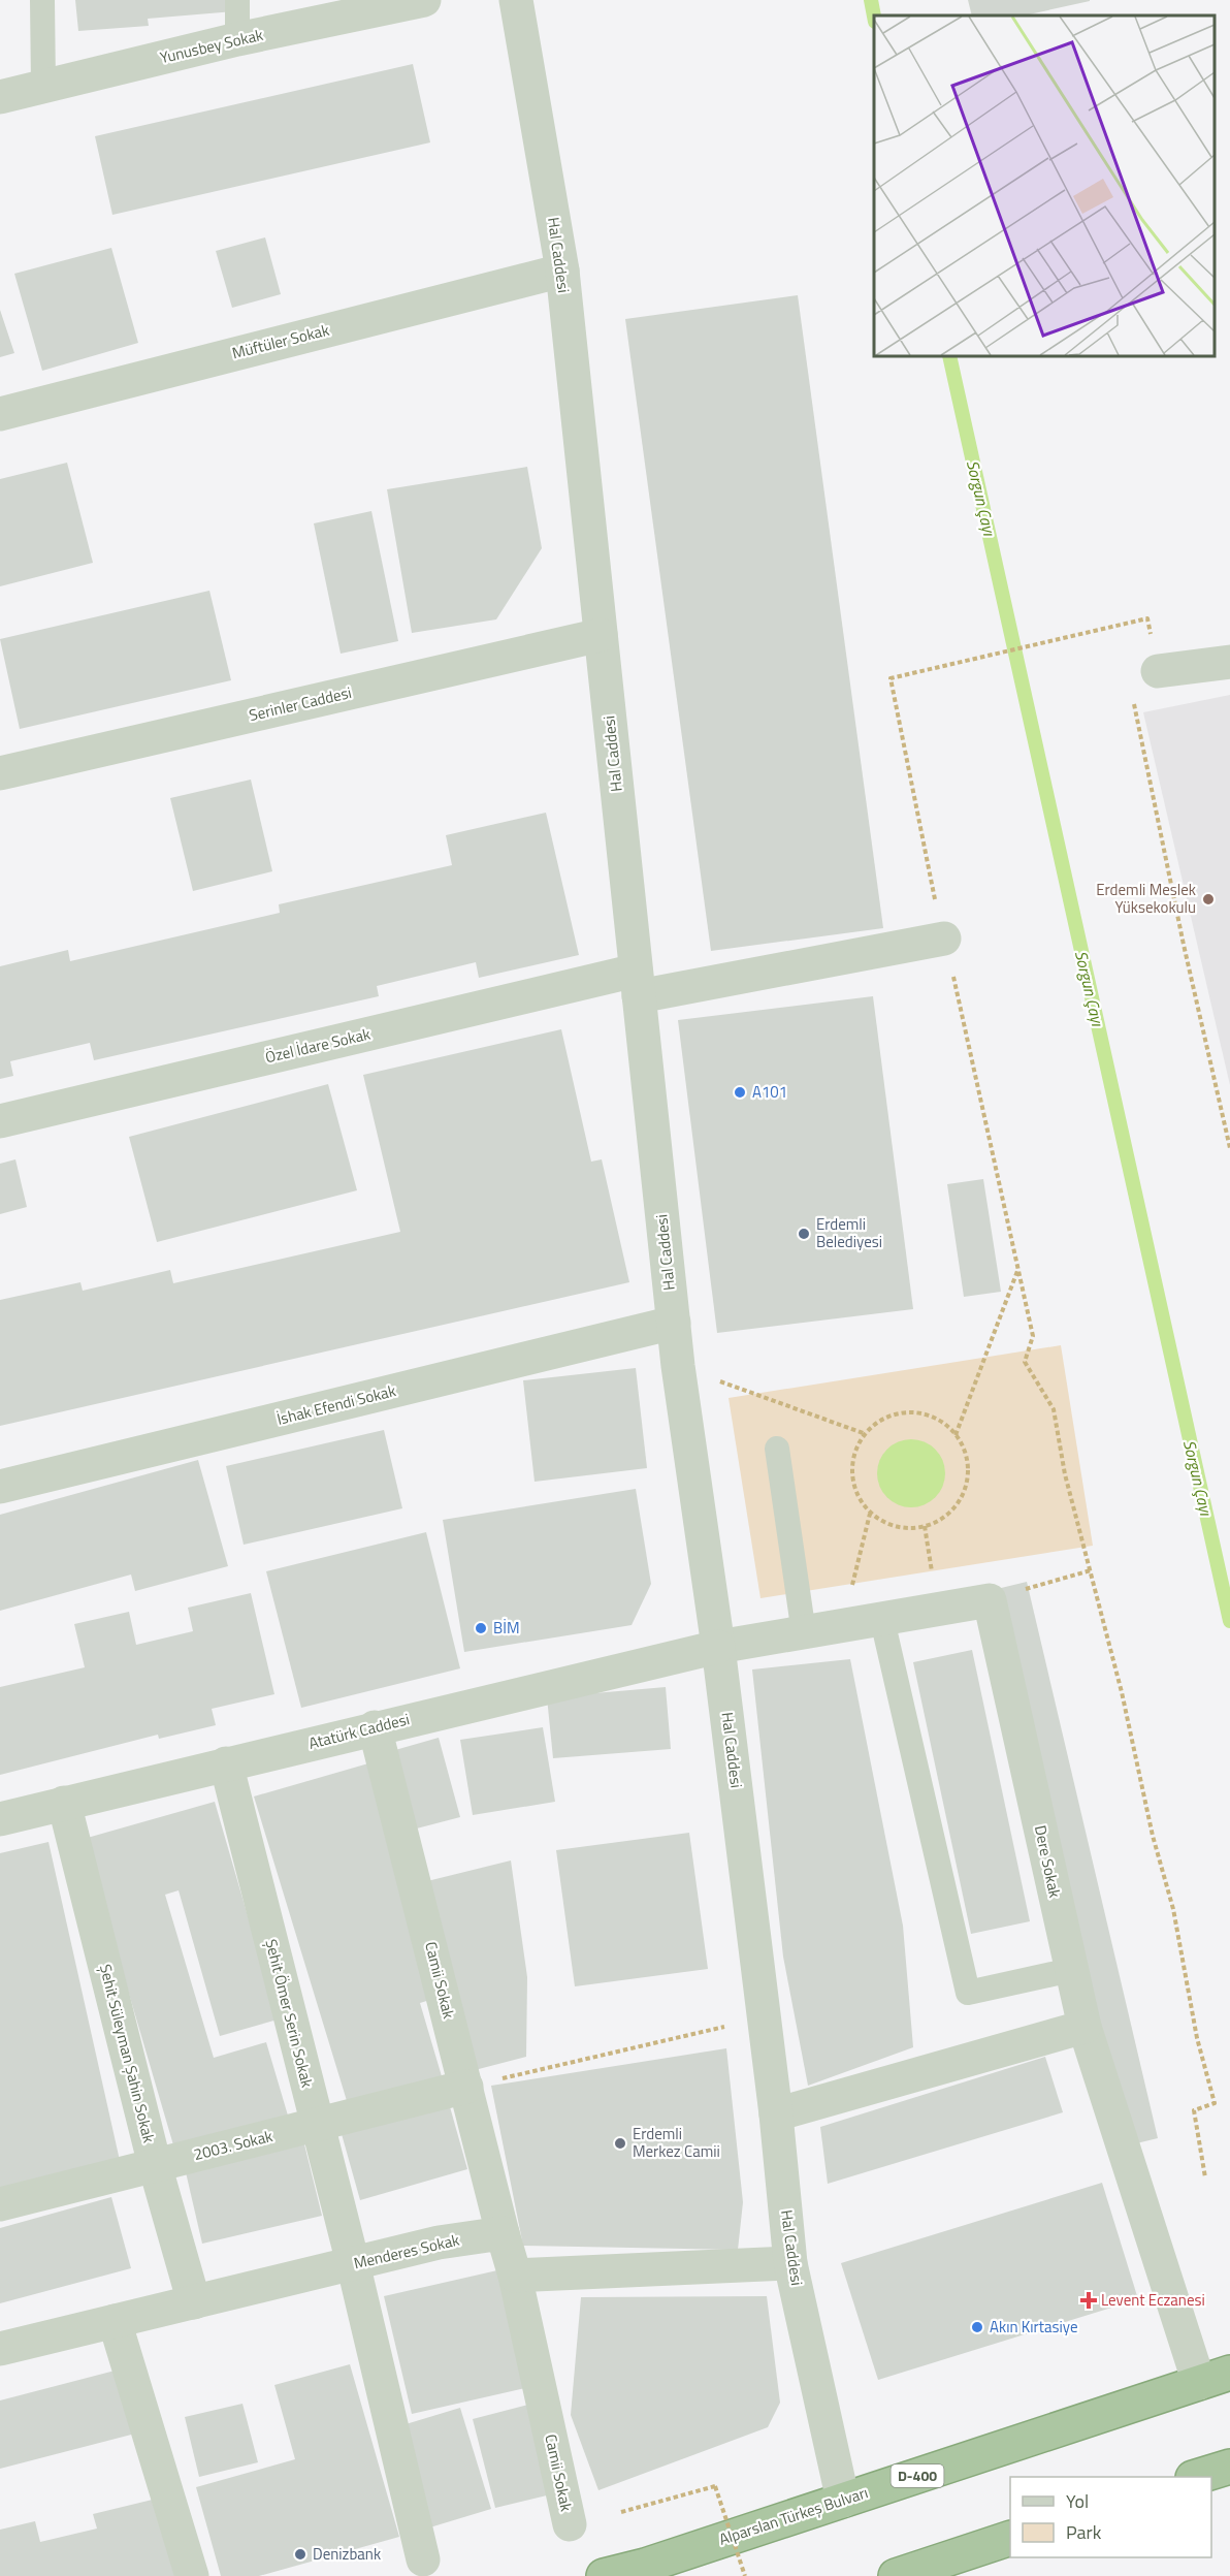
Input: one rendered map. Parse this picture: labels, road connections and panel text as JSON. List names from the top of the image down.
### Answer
{
  "streets": {
    "highway": ["D-400", "Alparslan Türkeş Bulvarı"],
    "street": [
      "Yunusbey Sokak",
      "Hal Caddesi",
      "Müftüler Sokak",
      "Serinler Caddesi",
      "Özel İdare Sokak",
      "İshak Efendi Sokak",
      "Atatürk Caddesi",
      "Dere Sokak",
      "Camii Sokak",
      "Şehit Ömer Serin Sokak",
      "Şehit Süleyman Şahin Sokak",
      "2003. Sokak",
      "Menderes Sokak"
    ]
  },
  "crossings": [
    ["Hal Caddesi", "Müftüler Sokak"],
    ["Hal Caddesi", "Serinler Caddesi"],
    ["Hal Caddesi", "Özel İdare Sokak"],
    ["Hal Caddesi", "İshak Efendi Sokak"],
    ["Hal Caddesi", "Atatürk Caddesi"],
    ["Hal Caddesi", "Alparslan Türkeş Bulvarı"],
    ["Atatürk Caddesi", "Camii Sokak"],
    ["Atatürk Caddesi", "Şehit Ömer Serin Sokak"],
    ["Atatürk Caddesi", "Şehit Süleyman Şahin Sokak"],
    ["Dere Sokak", "Alparslan Türkeş Bulvarı"],
    ["Camii Sokak", "2003. Sokak"],
    ["Camii Sokak", "Menderes Sokak"],
    ["Şehit Ömer Serin Sokak", "2003. Sokak"],
    ["Şehit Ömer Serin Sokak", "Menderes Sokak"],
    ["Şehit Süleyman Şahin Sokak", "2003. Sokak"],
    ["Şehit Süleyman Şahin Sokak", "Menderes Sokak"]
  ],
  "water": ["Sorgun Çayı"],
  "places": {
    "other": [
      "Erdemli Meslek Yüksekokulu",
      "A101",
      "Erdemli Belediyesi",
      "BİM",
      "Erdemli Merkez Camii",
      "Akın Kırtasiye",
      "Denizbank"
    ],
    "health": ["Levent Eczanesi"]
  },
  "legend": ["Yol", "Park"]
}
